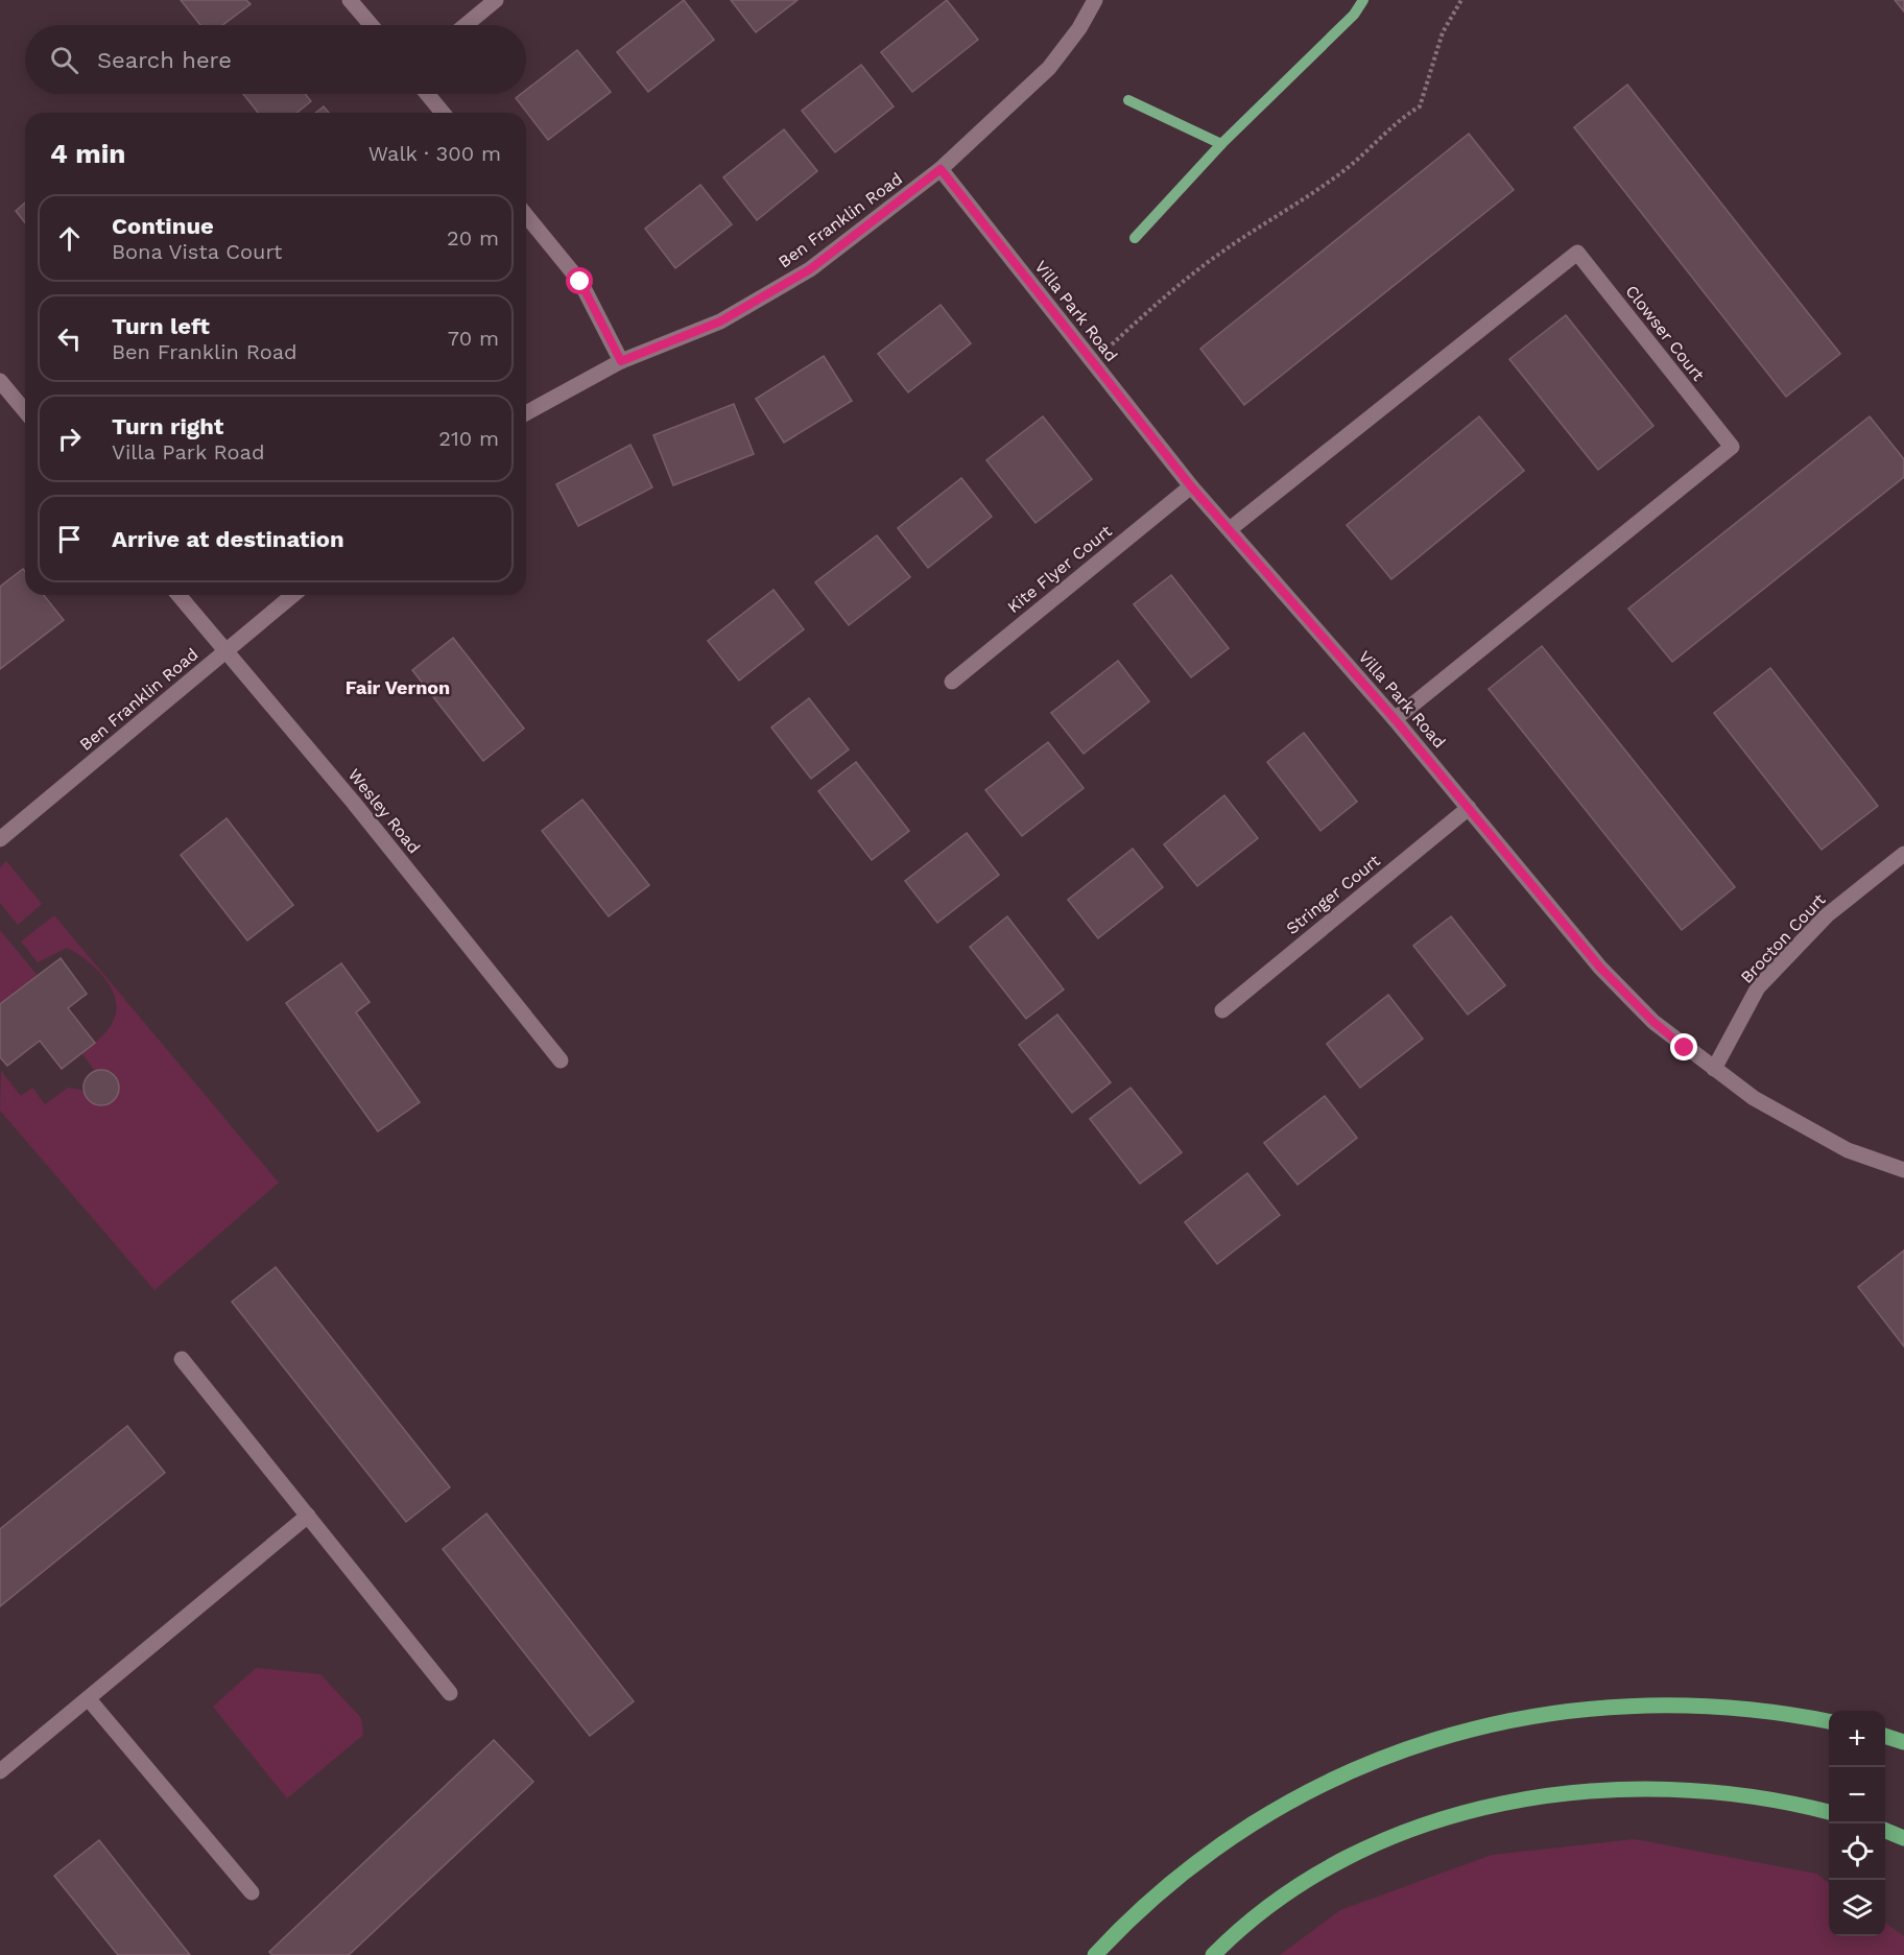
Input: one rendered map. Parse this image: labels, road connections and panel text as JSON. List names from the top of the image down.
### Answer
{
  "streets": {
    "street": [
      "Ben Franklin Road",
      "Villa Park Road",
      "Clowser Court",
      "Kite Flyer Court",
      "Wesley Road",
      "Stringer Court",
      "Brocton Court"
    ]
  },
  "crossings": [
    ["Ben Franklin Road", "Villa Park Road"],
    ["Ben Franklin Road", "Wesley Road"],
    ["Villa Park Road", "Clowser Court"],
    ["Villa Park Road", "Kite Flyer Court"],
    ["Villa Park Road", "Stringer Court"],
    ["Villa Park Road", "Brocton Court"]
  ],
  "districts": ["Fair Vernon"],
  "page": {
    "search": "Search here",
    "heading": ["4 min", "Walk · 300 m"],
    "list": [
      ["Continue", "Bona Vista Court", "20 m"],
      ["Turn left", "Ben Franklin Road", "70 m"],
      ["Turn right", "Villa Park Road", "210 m"],
      "Arrive at destination"
    ],
    "map_buttons": ["+", "−"]
  }
}
